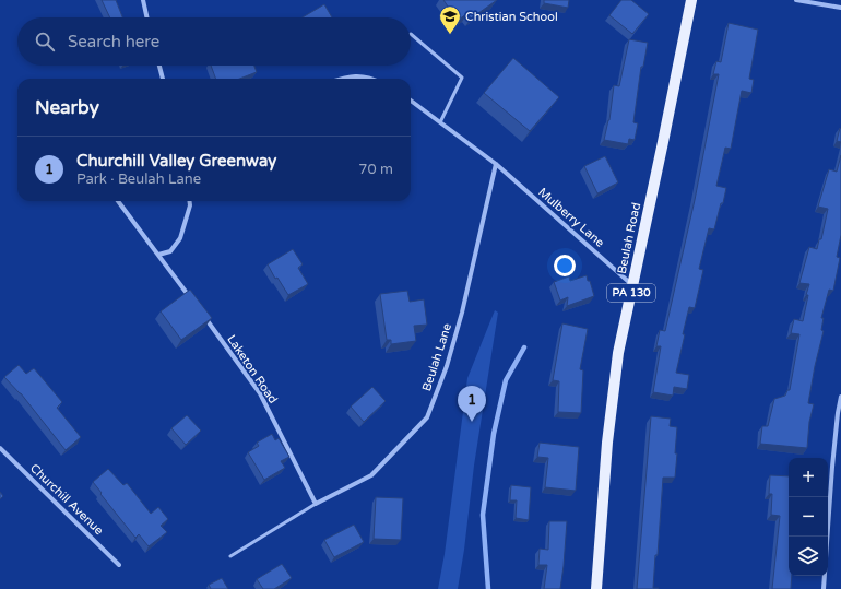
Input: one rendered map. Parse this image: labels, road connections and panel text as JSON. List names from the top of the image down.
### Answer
{
  "streets": {
    "main road": ["Beulah Road", "PA 130"],
    "street": [
      "Mulberry Lane",
      "Beulah Lane",
      "Laketon Road",
      "Churchill Avenue"
    ]
  },
  "crossings": [
    ["Mulberry Lane", "Beulah Road"],
    ["Mulberry Lane", "Beulah Lane"],
    ["Beulah Lane", "Laketon Road"]
  ],
  "places": {
    "school or university": ["Christian School"]
  },
  "page": {
    "search": "Search here",
    "heading": "Nearby",
    "list": [
      {
        "mark": "1",
        "name": "Churchill Valley Greenway",
        "note": "Park · Beulah Lane",
        "value": "70 m"
      }
    ],
    "pins": "1",
    "map_buttons": ["+", "−"]
  }
}
